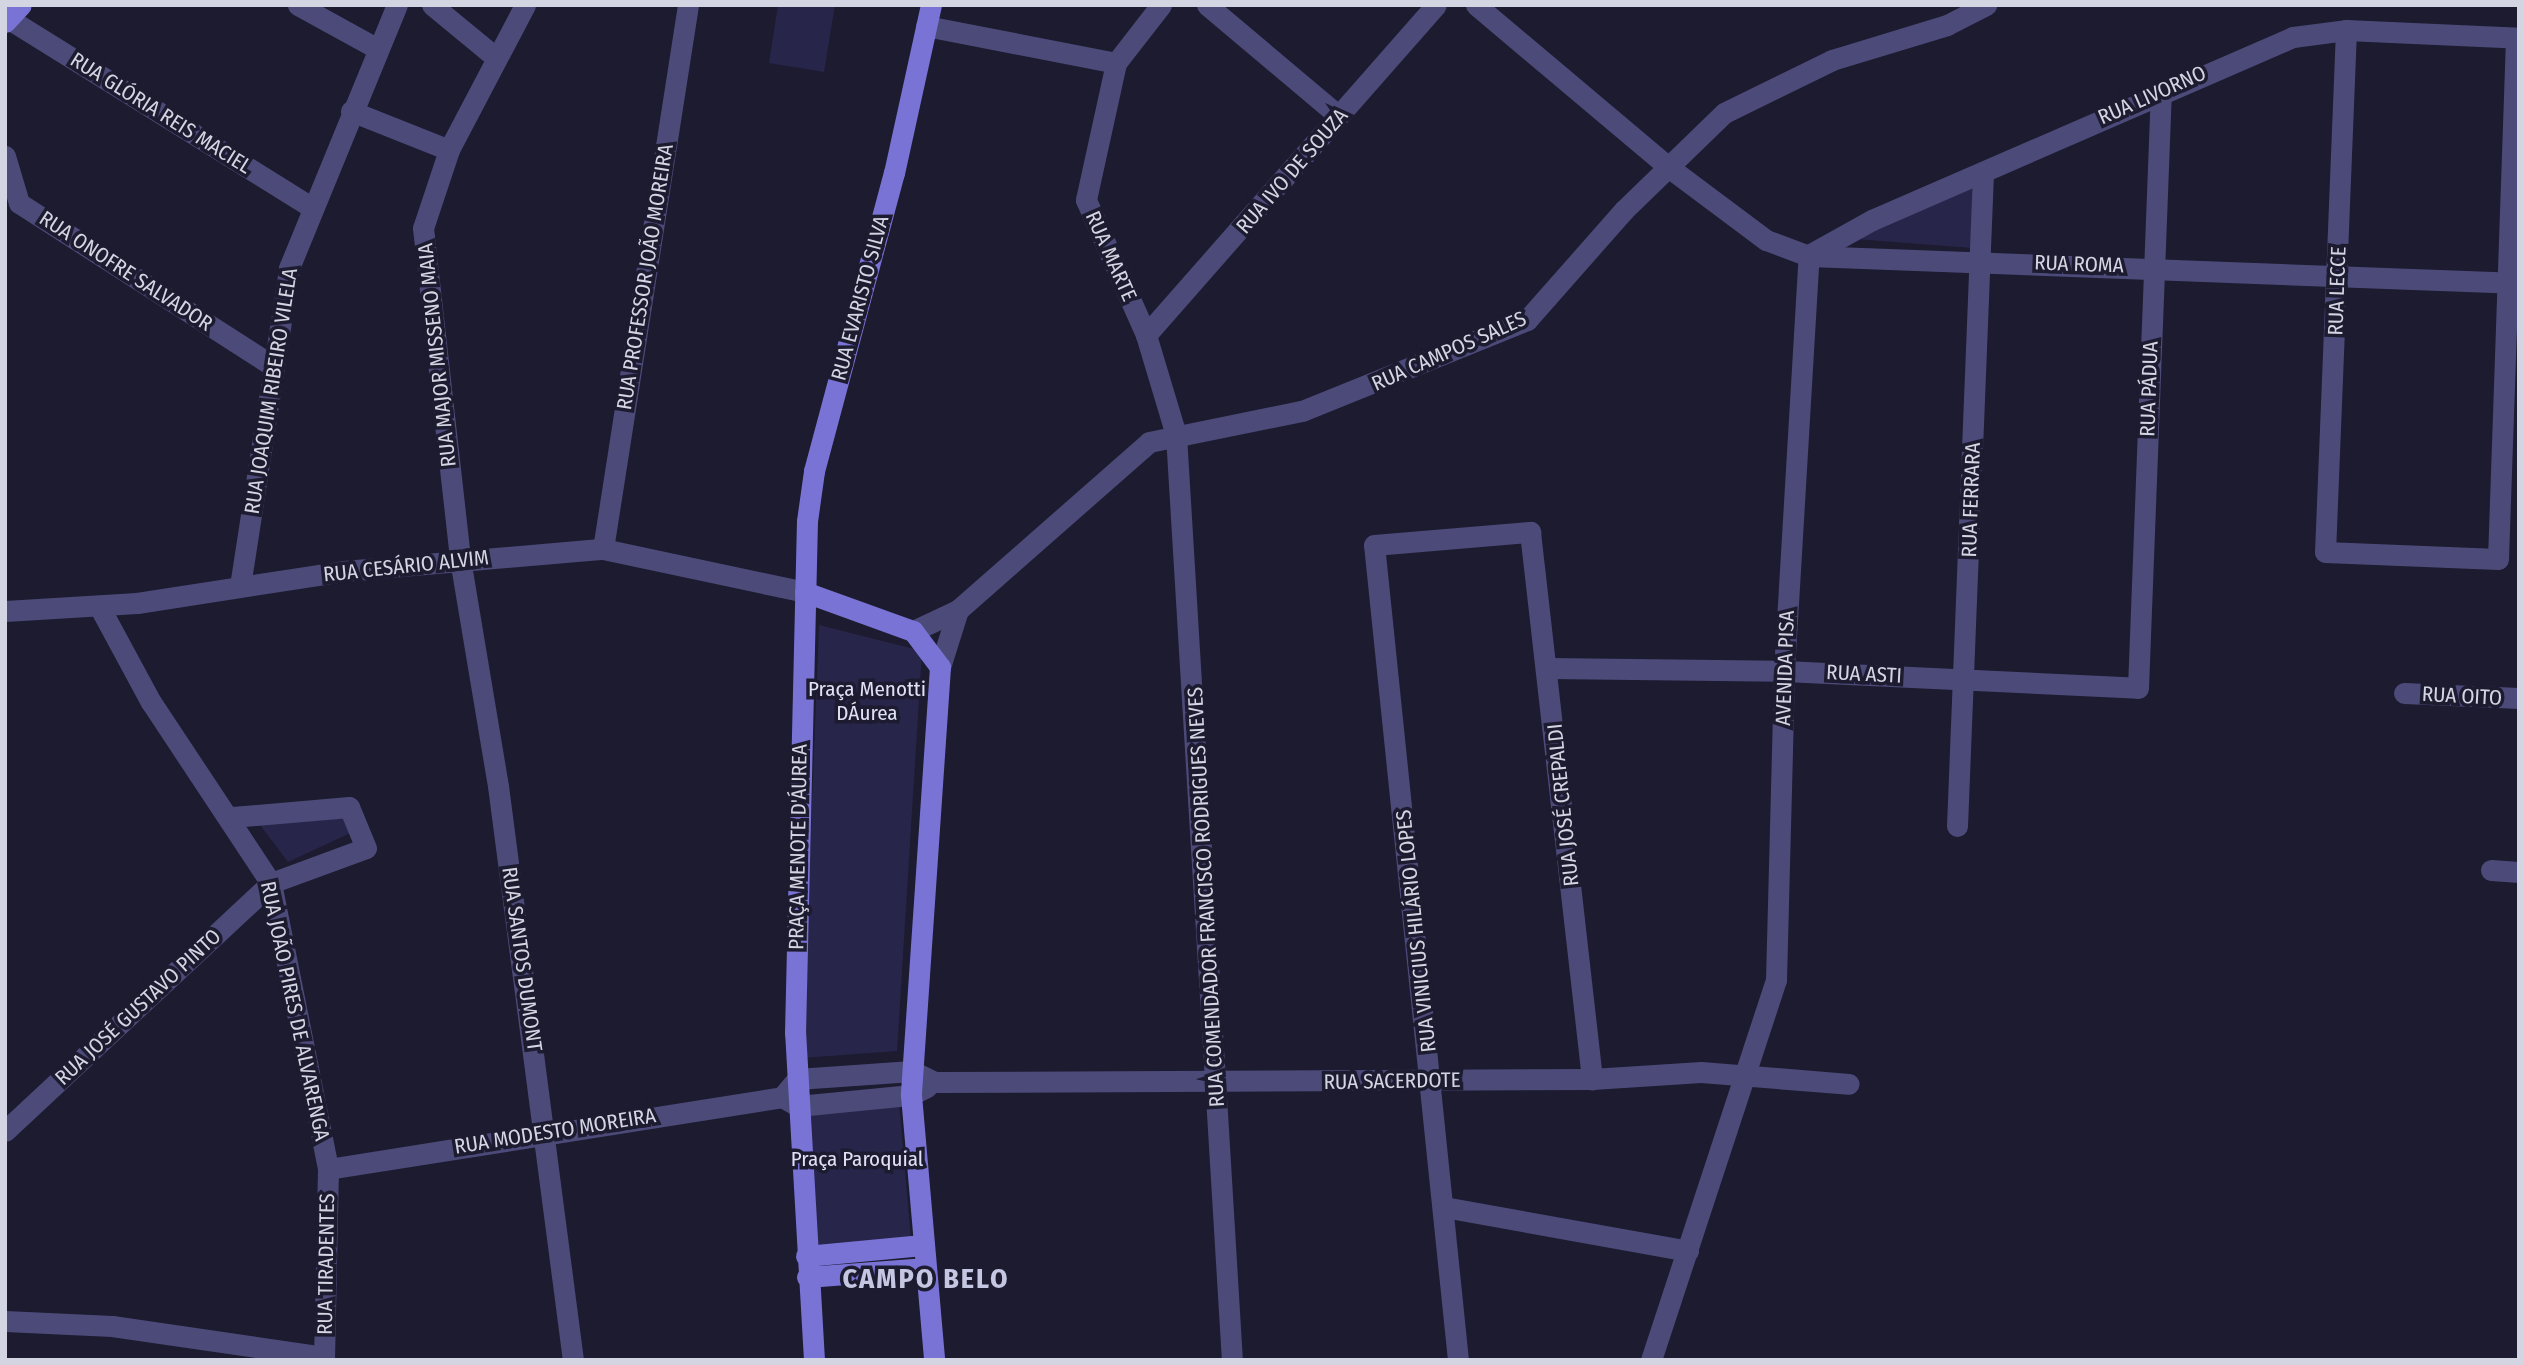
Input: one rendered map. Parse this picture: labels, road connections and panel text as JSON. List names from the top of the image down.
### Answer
{
  "streets": {
    "main road": ["RUA EVARISTO SILVA", "PRAÇA MENOTE D'ÁUREA"],
    "street": [
      "RUA LIVORNO",
      "RUA GLÓRIA REIS MACIEL",
      "RUA IVO DE SOUZA",
      "RUA MARTE",
      "RUA ROMA",
      "RUA ONOFRE SALVADOR",
      "RUA PROFESSOR JOÃO MOREIRA",
      "RUA LECCE",
      "RUA CAMPOS SALES",
      "RUA MAJOR MISSENO MAIA",
      "RUA PÁDUA",
      "RUA JOAQUIM RIBEIRO VILELA",
      "RUA FERRARA",
      "RUA CESÁRIO ALVIM",
      "AVENIDA PISA",
      "RUA ASTI",
      "RUA OITO",
      "RUA JOSÉ CREPALDI",
      "RUA COMENDADOR FRANCISCO RODRIGUES NEVES",
      "RUA VINICIUS HILÁRIO LOPES",
      "RUA SANTOS DUMONT",
      "RUA JOSÉ GUSTAVO PINTO",
      "RUA JOÃO PIRES DE ALVARENGA",
      "RUA SACERDOTE",
      "RUA MODESTO MOREIRA",
      "RUA TIRADENTES"
    ]
  },
  "crossings": [
    ["RUA LIVORNO", "RUA ROMA"],
    ["RUA LIVORNO", "RUA LECCE"],
    ["RUA LIVORNO", "RUA PÁDUA"],
    ["RUA LIVORNO", "RUA FERRARA"],
    ["RUA LIVORNO", "AVENIDA PISA"],
    ["RUA GLÓRIA REIS MACIEL", "RUA JOAQUIM RIBEIRO VILELA"],
    ["RUA IVO DE SOUZA", "RUA MARTE"],
    ["RUA MARTE", "RUA CAMPOS SALES"],
    ["RUA MARTE", "RUA COMENDADOR FRANCISCO RODRIGUES NEVES"],
    ["RUA ROMA", "RUA LECCE"],
    ["RUA ROMA", "RUA CAMPOS SALES"],
    ["RUA ROMA", "RUA PÁDUA"],
    ["RUA ROMA", "RUA FERRARA"],
    ["RUA ROMA", "AVENIDA PISA"],
    ["RUA ONOFRE SALVADOR", "RUA JOAQUIM RIBEIRO VILELA"],
    ["RUA PROFESSOR JOÃO MOREIRA", "RUA CESÁRIO ALVIM"],
    ["RUA EVARISTO SILVA", "RUA CESÁRIO ALVIM"],
    ["RUA EVARISTO SILVA", "PRAÇA MENOTE D'ÁUREA"],
    ["RUA CAMPOS SALES", "RUA COMENDADOR FRANCISCO RODRIGUES NEVES"],
    ["RUA MAJOR MISSENO MAIA", "RUA CESÁRIO ALVIM"],
    ["RUA MAJOR MISSENO MAIA", "RUA SANTOS DUMONT"],
    ["RUA PÁDUA", "RUA ASTI"],
    ["RUA JOAQUIM RIBEIRO VILELA", "RUA CESÁRIO ALVIM"],
    ["RUA FERRARA", "RUA ASTI"],
    ["RUA CESÁRIO ALVIM", "PRAÇA MENOTE D'ÁUREA"],
    ["RUA CESÁRIO ALVIM", "RUA SANTOS DUMONT"],
    ["RUA CESÁRIO ALVIM", "RUA JOÃO PIRES DE ALVARENGA"],
    ["AVENIDA PISA", "RUA ASTI"],
    ["AVENIDA PISA", "RUA SACERDOTE"],
    ["RUA ASTI", "RUA JOSÉ CREPALDI"],
    ["RUA JOSÉ CREPALDI", "RUA VINICIUS HILÁRIO LOPES"],
    ["RUA JOSÉ CREPALDI", "RUA SACERDOTE"],
    ["PRAÇA MENOTE D'ÁUREA", "RUA MODESTO MOREIRA"],
    ["RUA COMENDADOR FRANCISCO RODRIGUES NEVES", "RUA SACERDOTE"],
    ["RUA VINICIUS HILÁRIO LOPES", "RUA SACERDOTE"],
    ["RUA SANTOS DUMONT", "RUA MODESTO MOREIRA"],
    ["RUA JOSÉ GUSTAVO PINTO", "RUA JOÃO PIRES DE ALVARENGA"],
    ["RUA JOÃO PIRES DE ALVARENGA", "RUA MODESTO MOREIRA"],
    ["RUA JOÃO PIRES DE ALVARENGA", "RUA TIRADENTES"],
    ["RUA MODESTO MOREIRA", "RUA TIRADENTES"]
  ],
  "districts": ["CAMPO BELO"],
  "parks": ["Praça Menotti DÁurea", "Praça Paroquial"]
}
